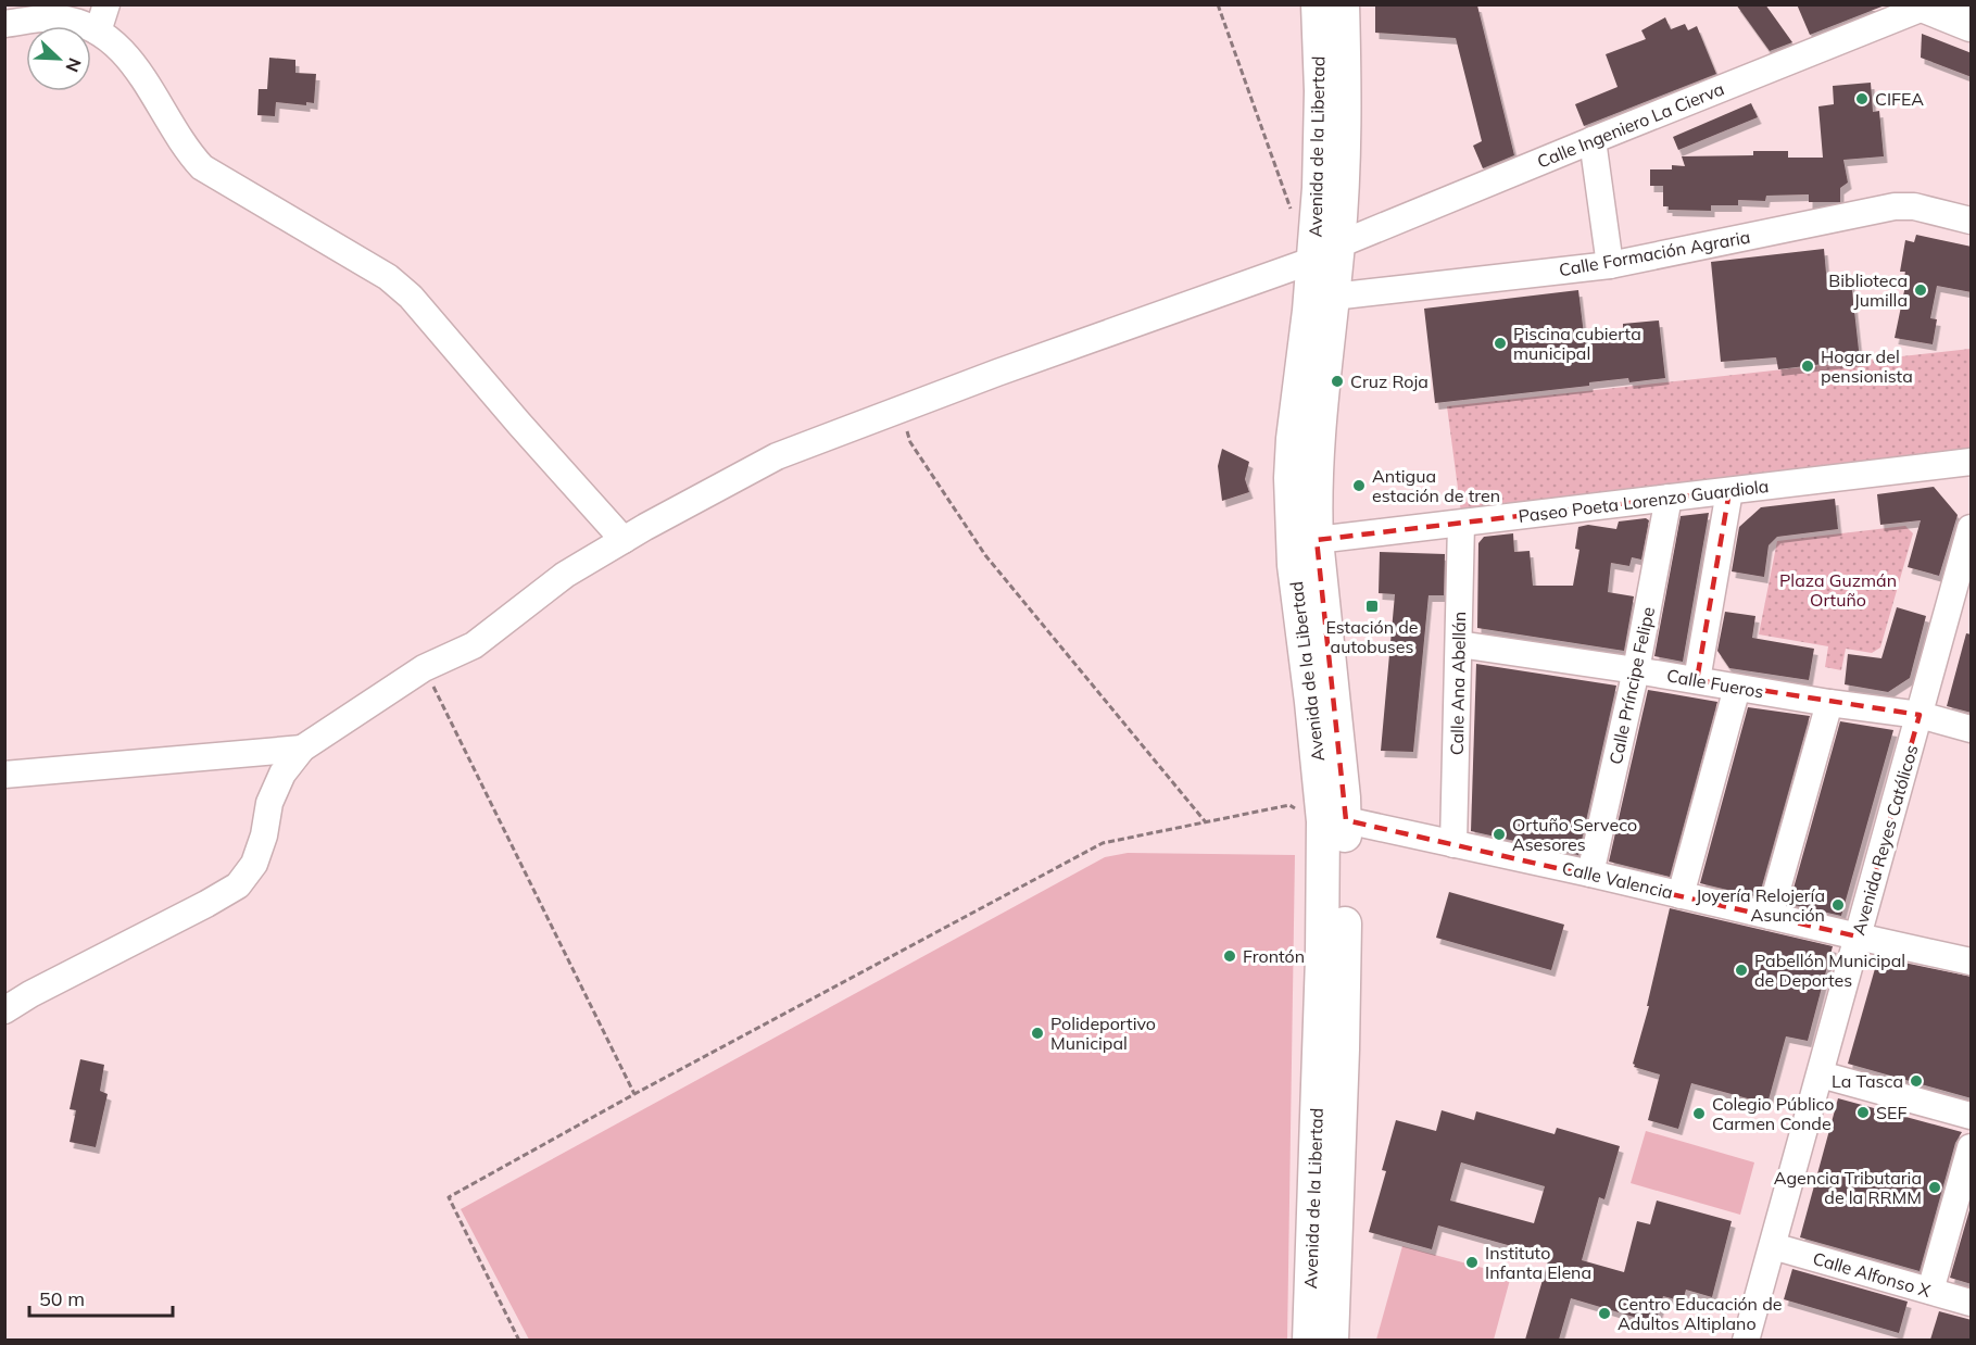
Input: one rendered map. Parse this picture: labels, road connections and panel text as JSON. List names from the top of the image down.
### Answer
{
  "streets": {
    "main road": ["Avenida de la Libertad"],
    "street": [
      "Calle Ingeniero La Cierva",
      "Calle Formación Agraria",
      "Paseo Poeta Lorenzo Guardiola",
      "Calle Ana Abellán",
      "Calle Fueros",
      "Calle Príncipe Felipe",
      "Avenida Reyes Católicos",
      "Calle Valencia",
      "Calle Alfonso X"
    ]
  },
  "crossings": [
    ["Avenida de la Libertad", "Calle Valencia"],
    ["Paseo Poeta Lorenzo Guardiola", "Calle Ana Abellán"],
    ["Paseo Poeta Lorenzo Guardiola", "Calle Príncipe Felipe"],
    ["Calle Ana Abellán", "Calle Fueros"],
    ["Calle Ana Abellán", "Calle Valencia"],
    ["Calle Fueros", "Calle Príncipe Felipe"],
    ["Calle Fueros", "Avenida Reyes Católicos"],
    ["Calle Príncipe Felipe", "Calle Valencia"],
    ["Avenida Reyes Católicos", "Calle Valencia"],
    ["Avenida Reyes Católicos", "Calle Alfonso X"]
  ],
  "parks": ["Plaza Guzmán Ortuño"],
  "places": {
    "other": [
      "CIFEA",
      "Biblioteca Jumilla",
      "Piscina cubierta municipal",
      "Hogar del pensionista",
      "Cruz Roja",
      "Antigua estación de tren",
      "Ortuño Serveco Asesores",
      "Joyería Relojería Asunción",
      "Frontón",
      "Pabellón Municipal de Deportes",
      "Polideportivo Municipal",
      "La Tasca",
      "SEF",
      "Colegio Público Carmen Conde",
      "Agencia Tributaria de la RRMM",
      "Instituto Infanta Elena",
      "Centro Educación de Adultos Altiplano"
    ],
    "transit": ["Estación de autobuses"]
  },
  "scale_bar": "50 m",
  "north": "bottom right"
}
